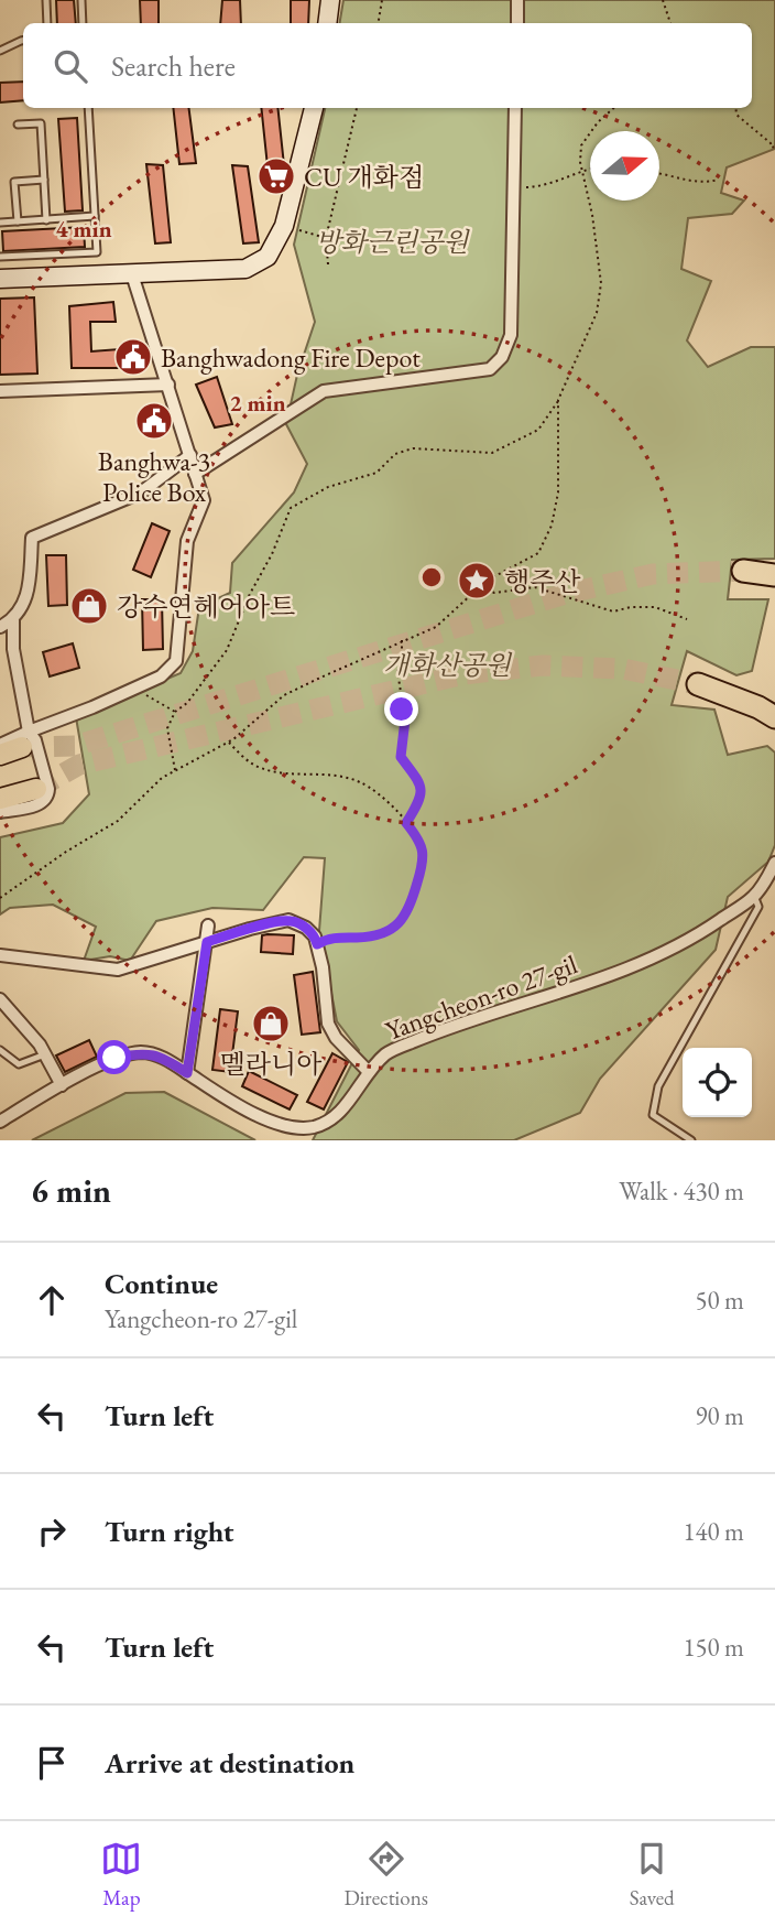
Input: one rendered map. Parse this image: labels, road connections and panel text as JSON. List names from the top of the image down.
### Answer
{
  "streets": {
    "street": ["Yangcheon-ro 27-gil"]
  },
  "parks": ["방화근린공원", "개화산공원"],
  "places": {
    "supermarket": ["CU 개화점"],
    "public building": ["Banghwadong Fire Depot", "Banghwa-3 Police Box"],
    "place": ["행주산"],
    "shop": ["강수연헤어아트", "멜라니아"]
  },
  "north": "right",
  "page": {
    "search": "Search here",
    "heading": ["6 min", "Walk · 430 m"],
    "list": [
      ["Continue", "Yangcheon-ro 27-gil", "50 m"],
      ["Turn left", "90 m"],
      ["Turn right", "140 m"],
      ["Turn left", "150 m"],
      "Arrive at destination"
    ],
    "nav": ["Map", "Directions", "Saved"]
  },
  "rings": ["4 min", "2 min"]
}
